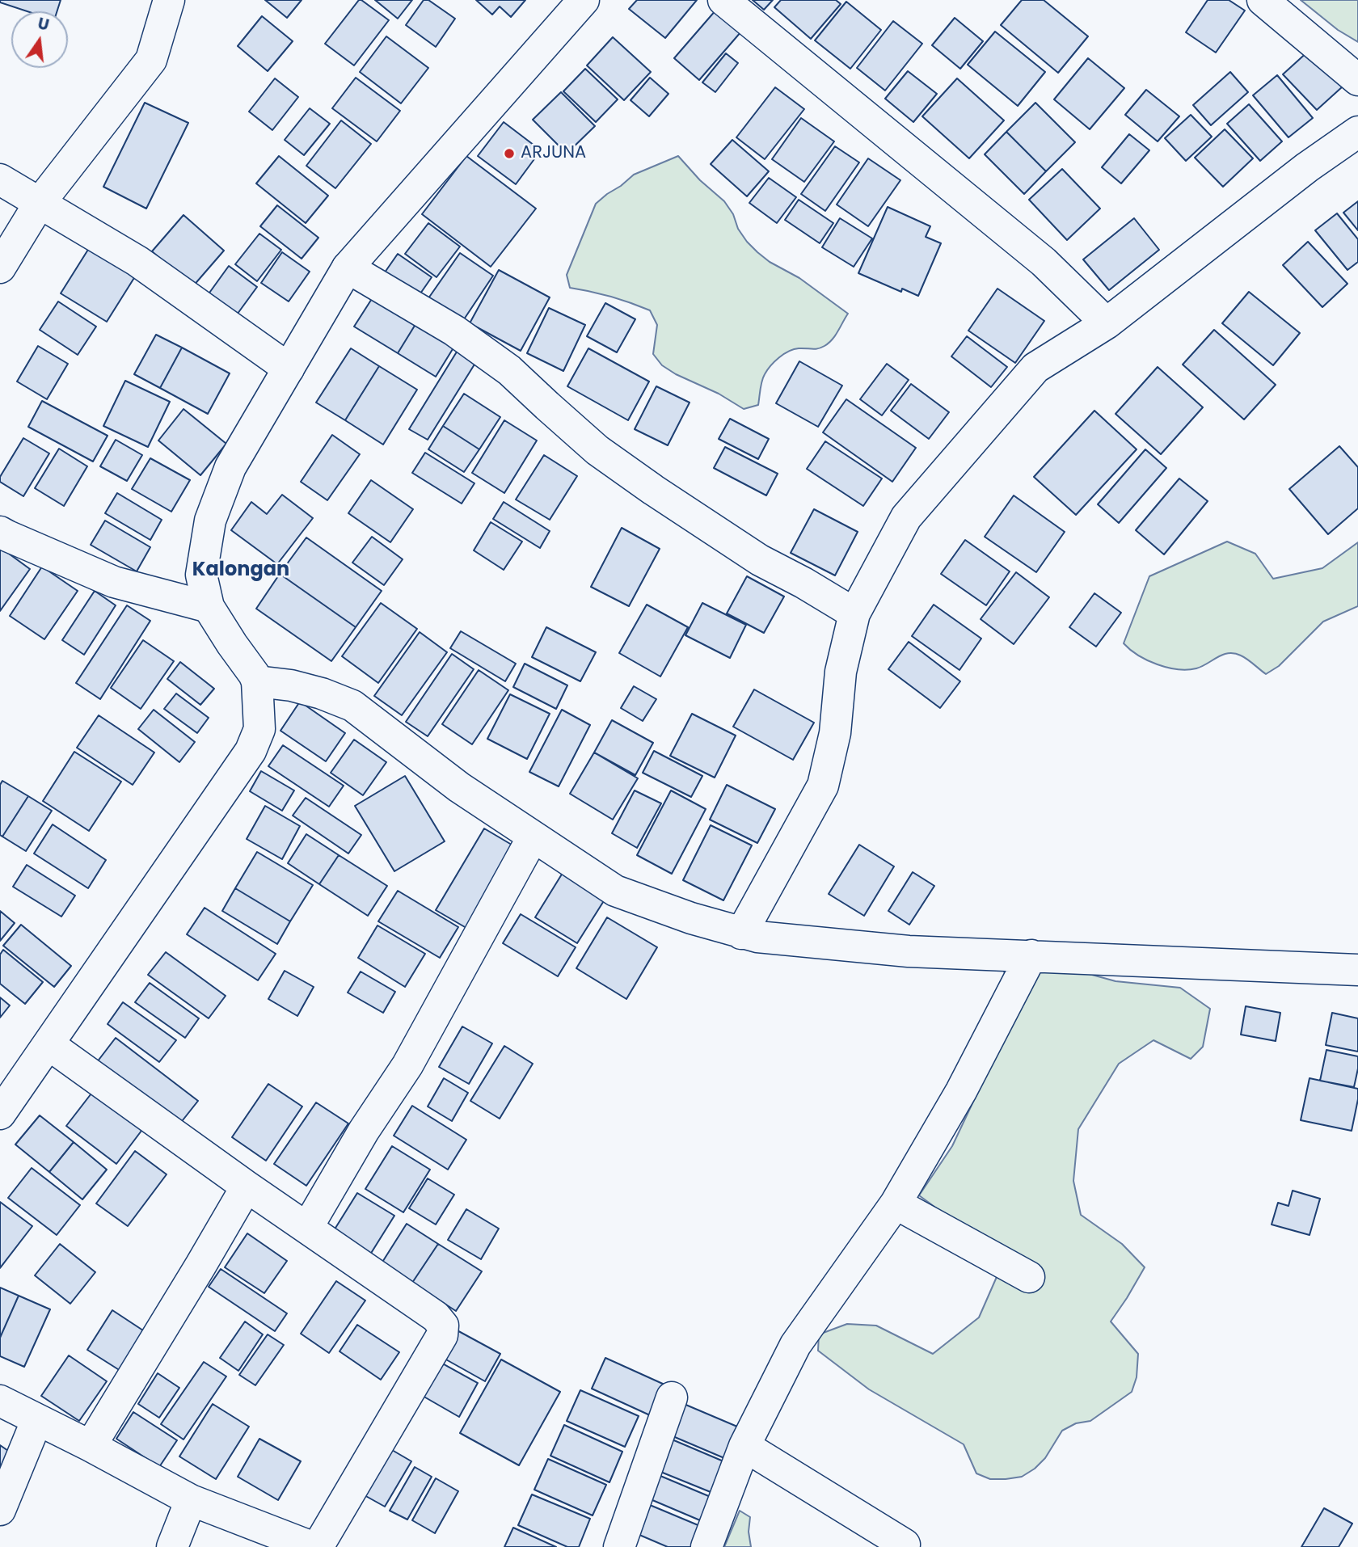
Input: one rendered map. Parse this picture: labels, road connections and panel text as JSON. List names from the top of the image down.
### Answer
{
  "districts": ["Kalongan"],
  "places": ["ARJUNA"],
  "north": "top"
}
